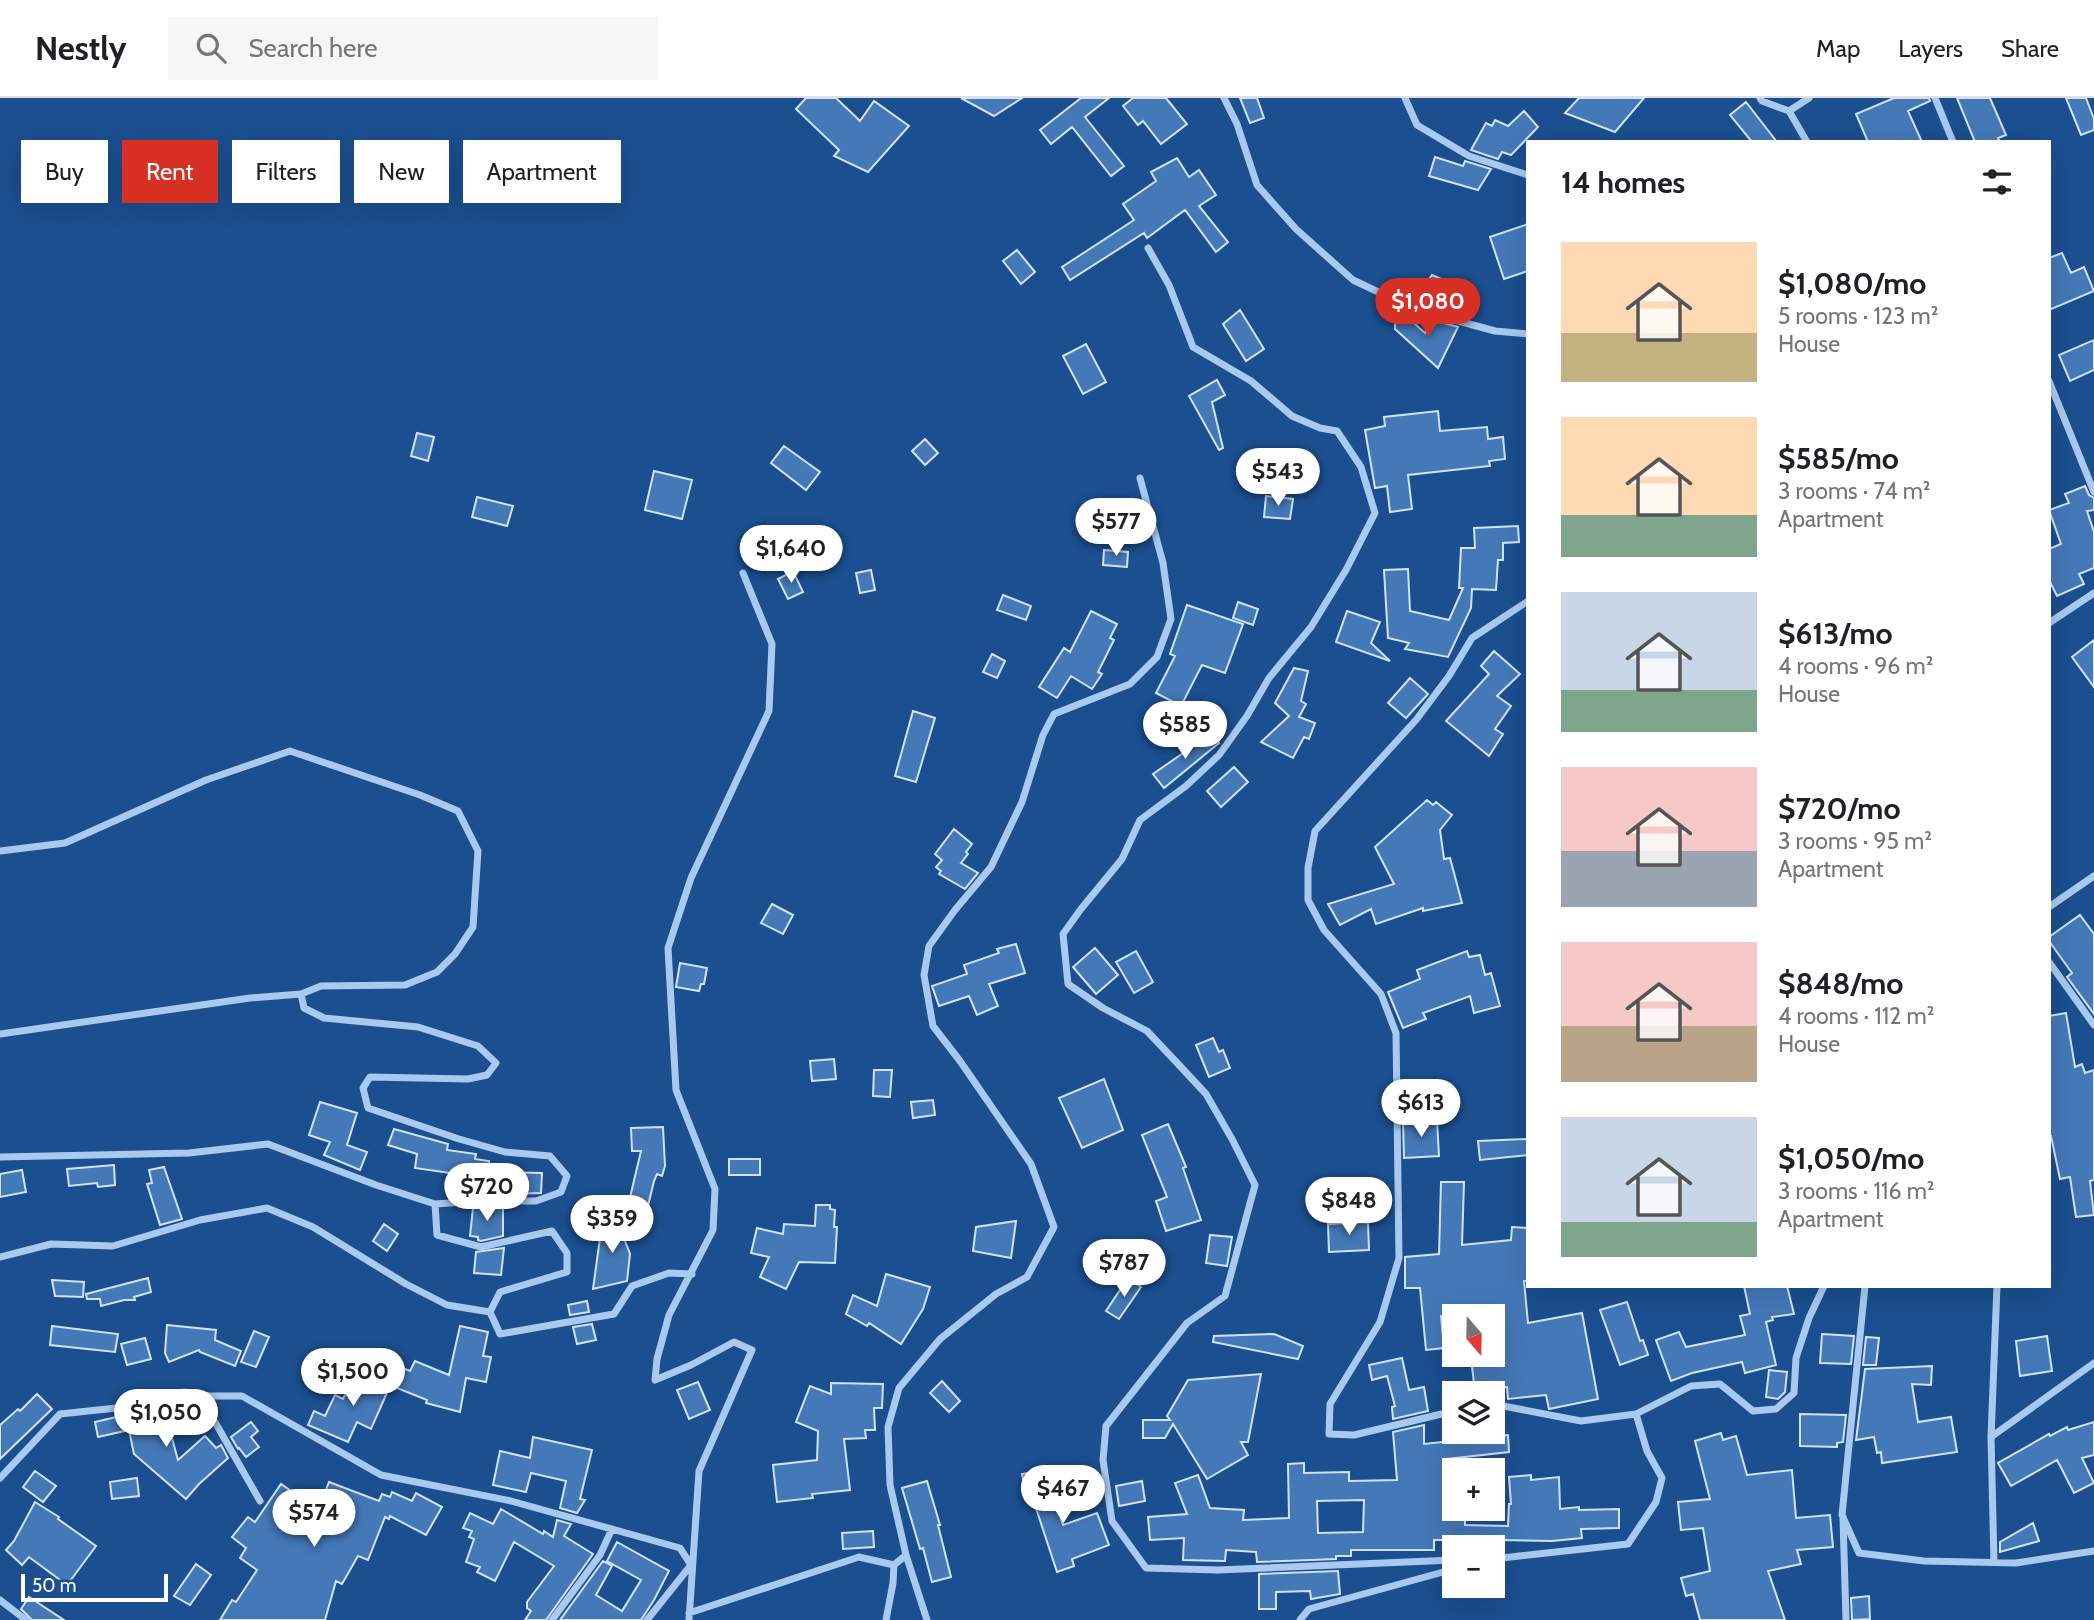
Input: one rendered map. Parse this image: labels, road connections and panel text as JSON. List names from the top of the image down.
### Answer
{
  "scale_bar": "50 m",
  "north": "bottom",
  "page": {
    "header": "Nestly",
    "search": "Search here",
    "nav": ["Map", "Layers", "Share"],
    "chip": [
      "Buy",
      "Rent",
      "Filters",
      "New",
      "Apartment"
    ],
    "heading": "14 homes",
    "list": [
      {
        "name": "$1,080/mo",
        "note": "5 rooms · 123 m² · House"
      },
      {
        "name": "$585/mo",
        "note": "3 rooms · 74 m² · Apartment"
      },
      {
        "name": "$613/mo",
        "note": "4 rooms · 96 m² · House"
      },
      {
        "name": "$720/mo",
        "note": "3 rooms · 95 m² · Apartment"
      },
      {
        "name": "$848/mo",
        "note": "4 rooms · 112 m² · House"
      },
      {
        "name": "$1,050/mo",
        "note": "3 rooms · 116 m² · Apartment"
      }
    ],
    "price": [
      "$1,080",
      "$543",
      "$577",
      "$1,640",
      "$585",
      "$613",
      "$720",
      "$848",
      "$359",
      "$787",
      "$1,500",
      "$1,050",
      "$467",
      "$574"
    ],
    "map_buttons": ["+", "−"],
    "scale": "50 m"
  }
}
